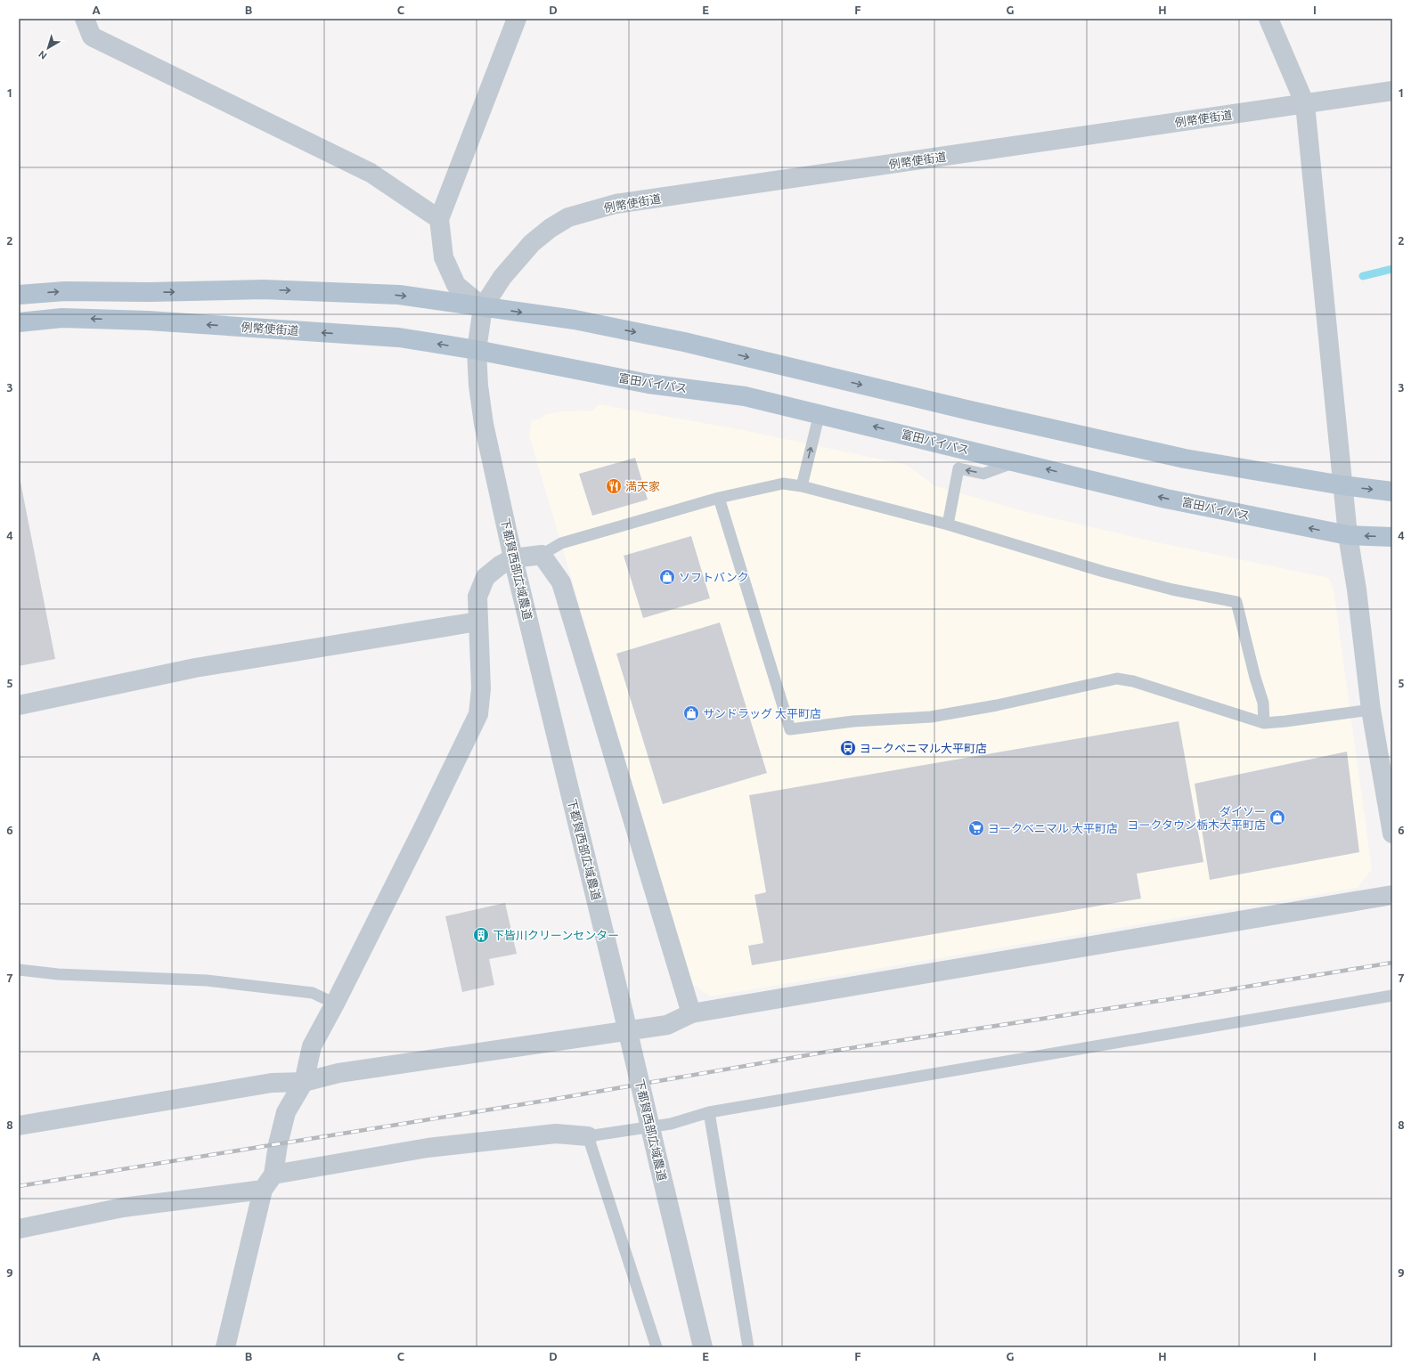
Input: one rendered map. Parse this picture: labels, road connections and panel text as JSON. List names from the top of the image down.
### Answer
{
  "streets": {
    "main road": ["例幣使街道", "富田バイパス"],
    "street": ["下都賀西部広域農道"]
  },
  "crossings": [
    ["例幣使街道", "富田バイパス"],
    ["例幣使街道", "下都賀西部広域農道"],
    ["富田バイパス", "下都賀西部広域農道"]
  ],
  "places": {
    "restaurant": ["満天家"],
    "shop": ["ソフトバンク", "サンドラッグ 大平町店", "ダイソー ヨークタウン栃木大平町店"],
    "bus stop": ["ヨークベニマル大平町店"],
    "supermarket": ["ヨークベニマル 大平町店"],
    "building": ["下皆川クリーンセンター"]
  },
  "north": "bottom left",
  "grid": {
    "columns": [
      "A",
      "B",
      "C",
      "D",
      "E",
      "F",
      "G",
      "H",
      "I"
    ],
    "rows": [
      "1",
      "2",
      "3",
      "4",
      "5",
      "6",
      "7",
      "8",
      "9"
    ]
  }
}
